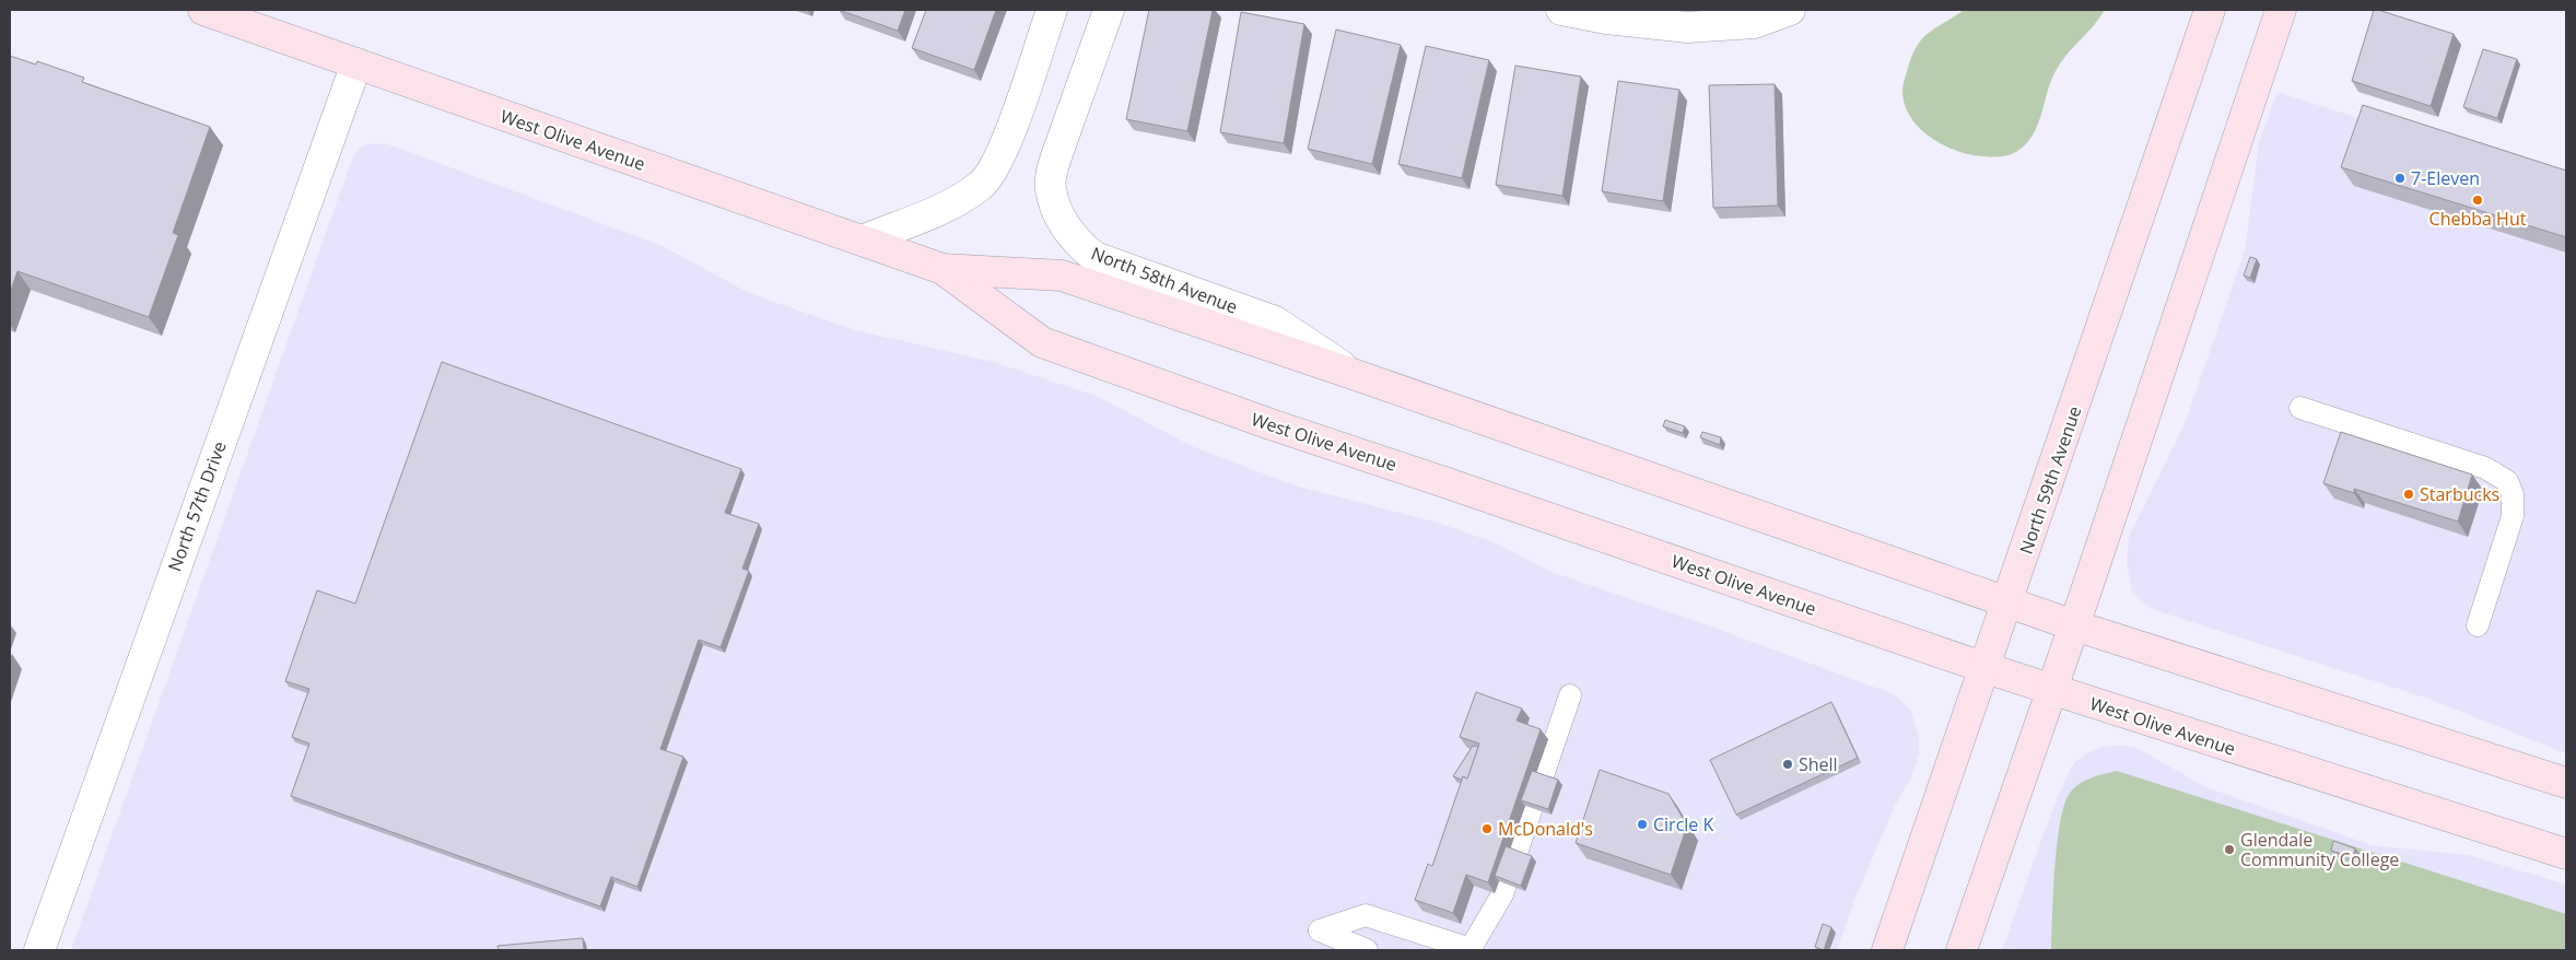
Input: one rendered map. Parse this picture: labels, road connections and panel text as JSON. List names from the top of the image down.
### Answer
{
  "streets": {
    "main road": ["West Olive Avenue", "North 59th Avenue"],
    "street": ["North 58th Avenue", "North 57th Drive"]
  },
  "crossings": [
    ["West Olive Avenue", "North 58th Avenue"],
    ["West Olive Avenue", "North 59th Avenue"],
    ["West Olive Avenue", "North 57th Drive"]
  ],
  "places": [
    "7-Eleven",
    "Chebba Hut",
    "Starbucks",
    "Shell",
    "Circle K",
    "McDonald's",
    "Glendale Community College"
  ]
}
